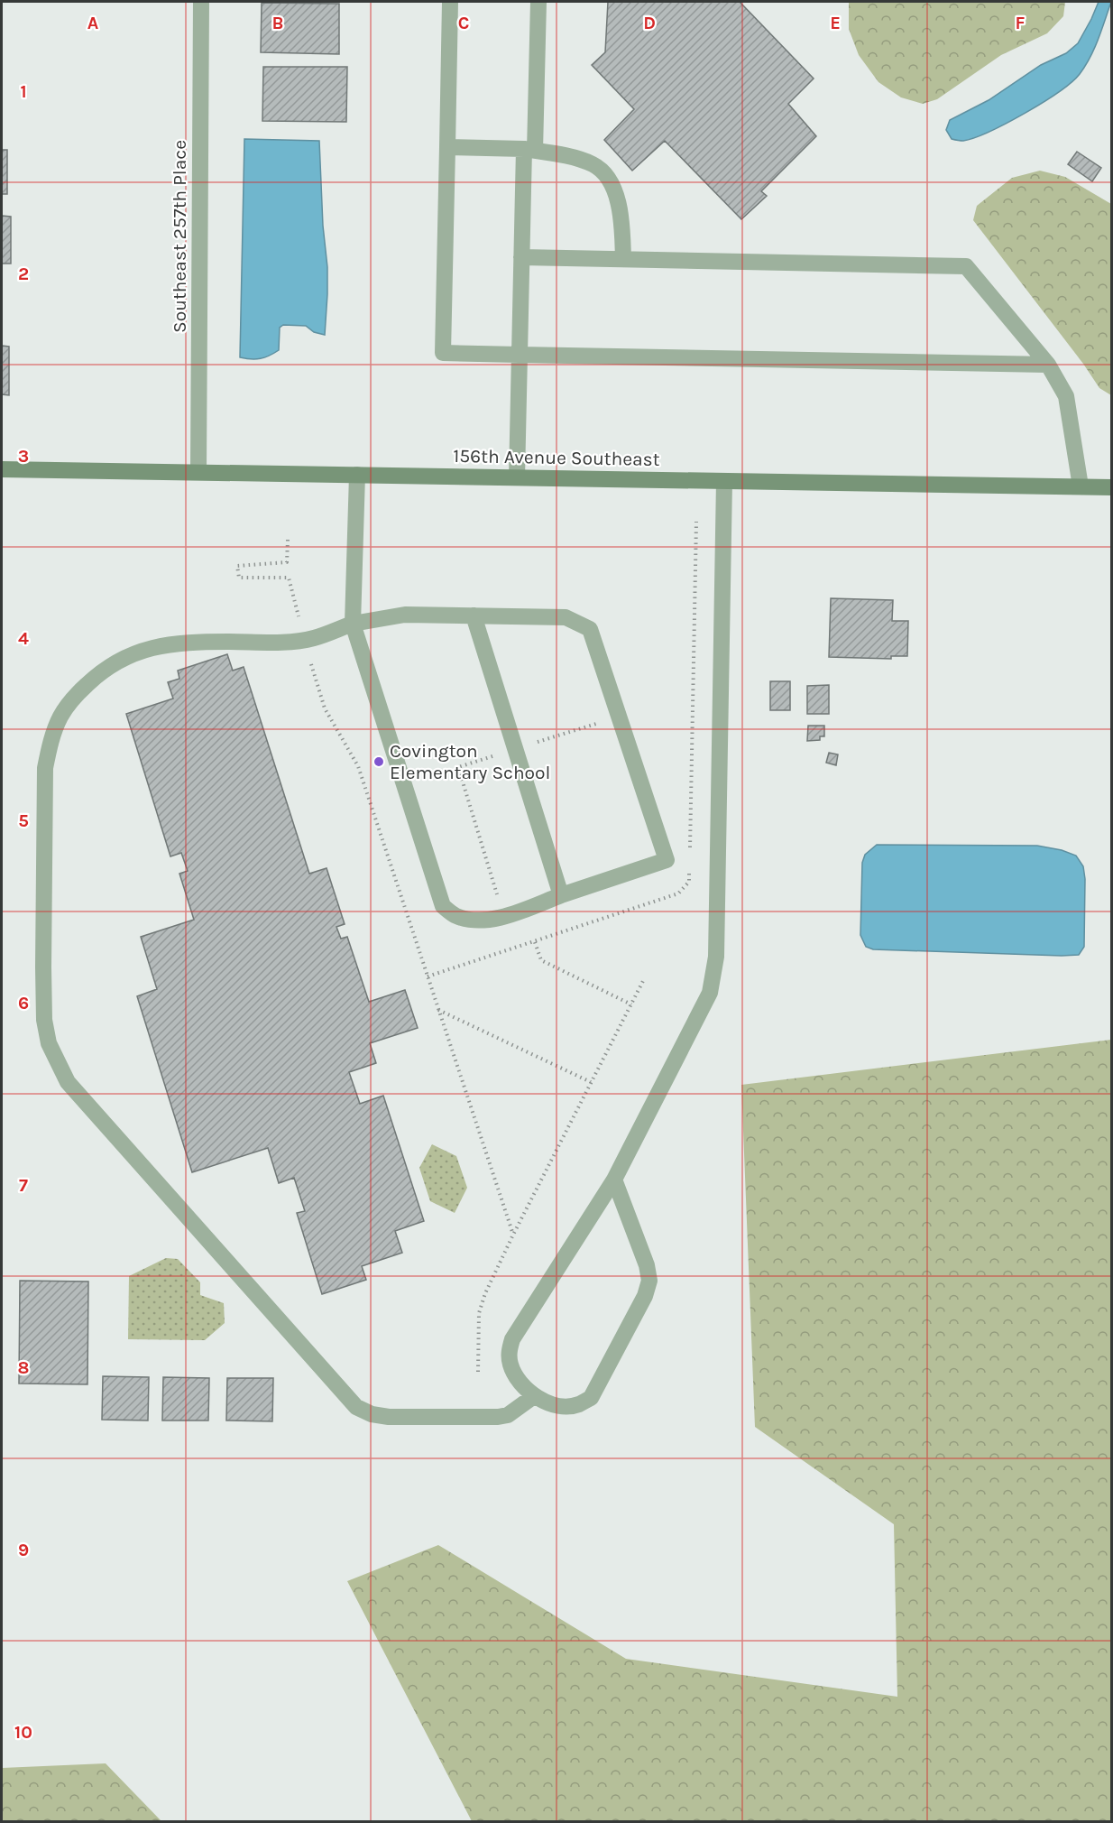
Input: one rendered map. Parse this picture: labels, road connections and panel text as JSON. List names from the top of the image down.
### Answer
{
  "streets": {
    "street": ["Southeast 257th Place", "156th Avenue Southeast"]
  },
  "crossings": [
    ["Southeast 257th Place", "156th Avenue Southeast"]
  ],
  "places": ["Covington Elementary School"],
  "grid": {
    "columns": [
      "A",
      "B",
      "C",
      "D",
      "E",
      "F"
    ],
    "rows": [
      "1",
      "2",
      "3",
      "4",
      "5",
      "6",
      "7",
      "8",
      "9",
      "10"
    ]
  }
}
